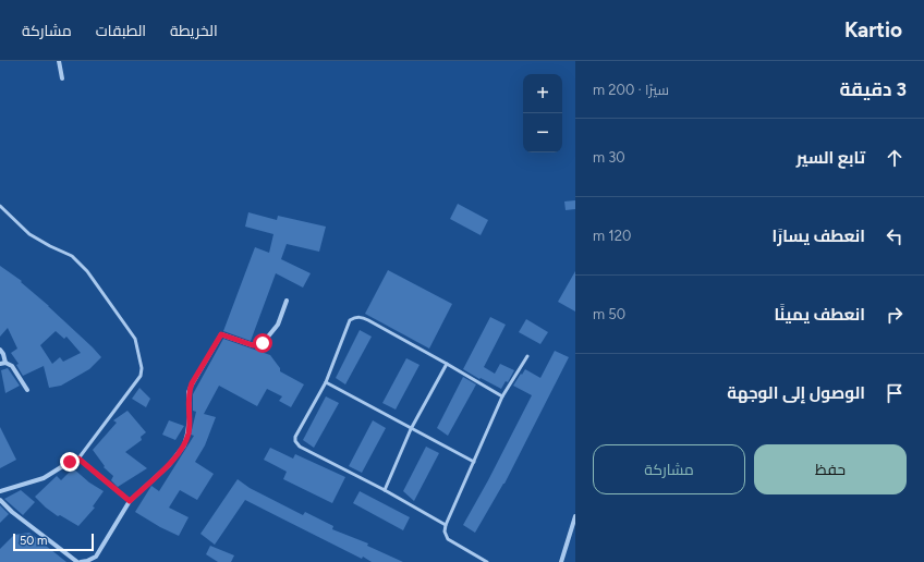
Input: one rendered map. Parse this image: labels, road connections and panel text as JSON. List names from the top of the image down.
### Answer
{
  "scale_bar": "50 m",
  "page": {
    "header": "Kartio",
    "nav": ["الخريطة", "الطبقات", "مشاركة"],
    "heading": ["3 دقيقة", "سيرًا · 200 m"],
    "map_buttons": ["+", "−"],
    "list": [
      ["تابع السير", "30 m"],
      ["انعطف يسارًا", "120 m"],
      ["انعطف يمينًا", "50 m"],
      "الوصول إلى الوجهة"
    ],
    "buttons": ["حفظ", "مشاركة"],
    "scale": "50 m"
  }
}
